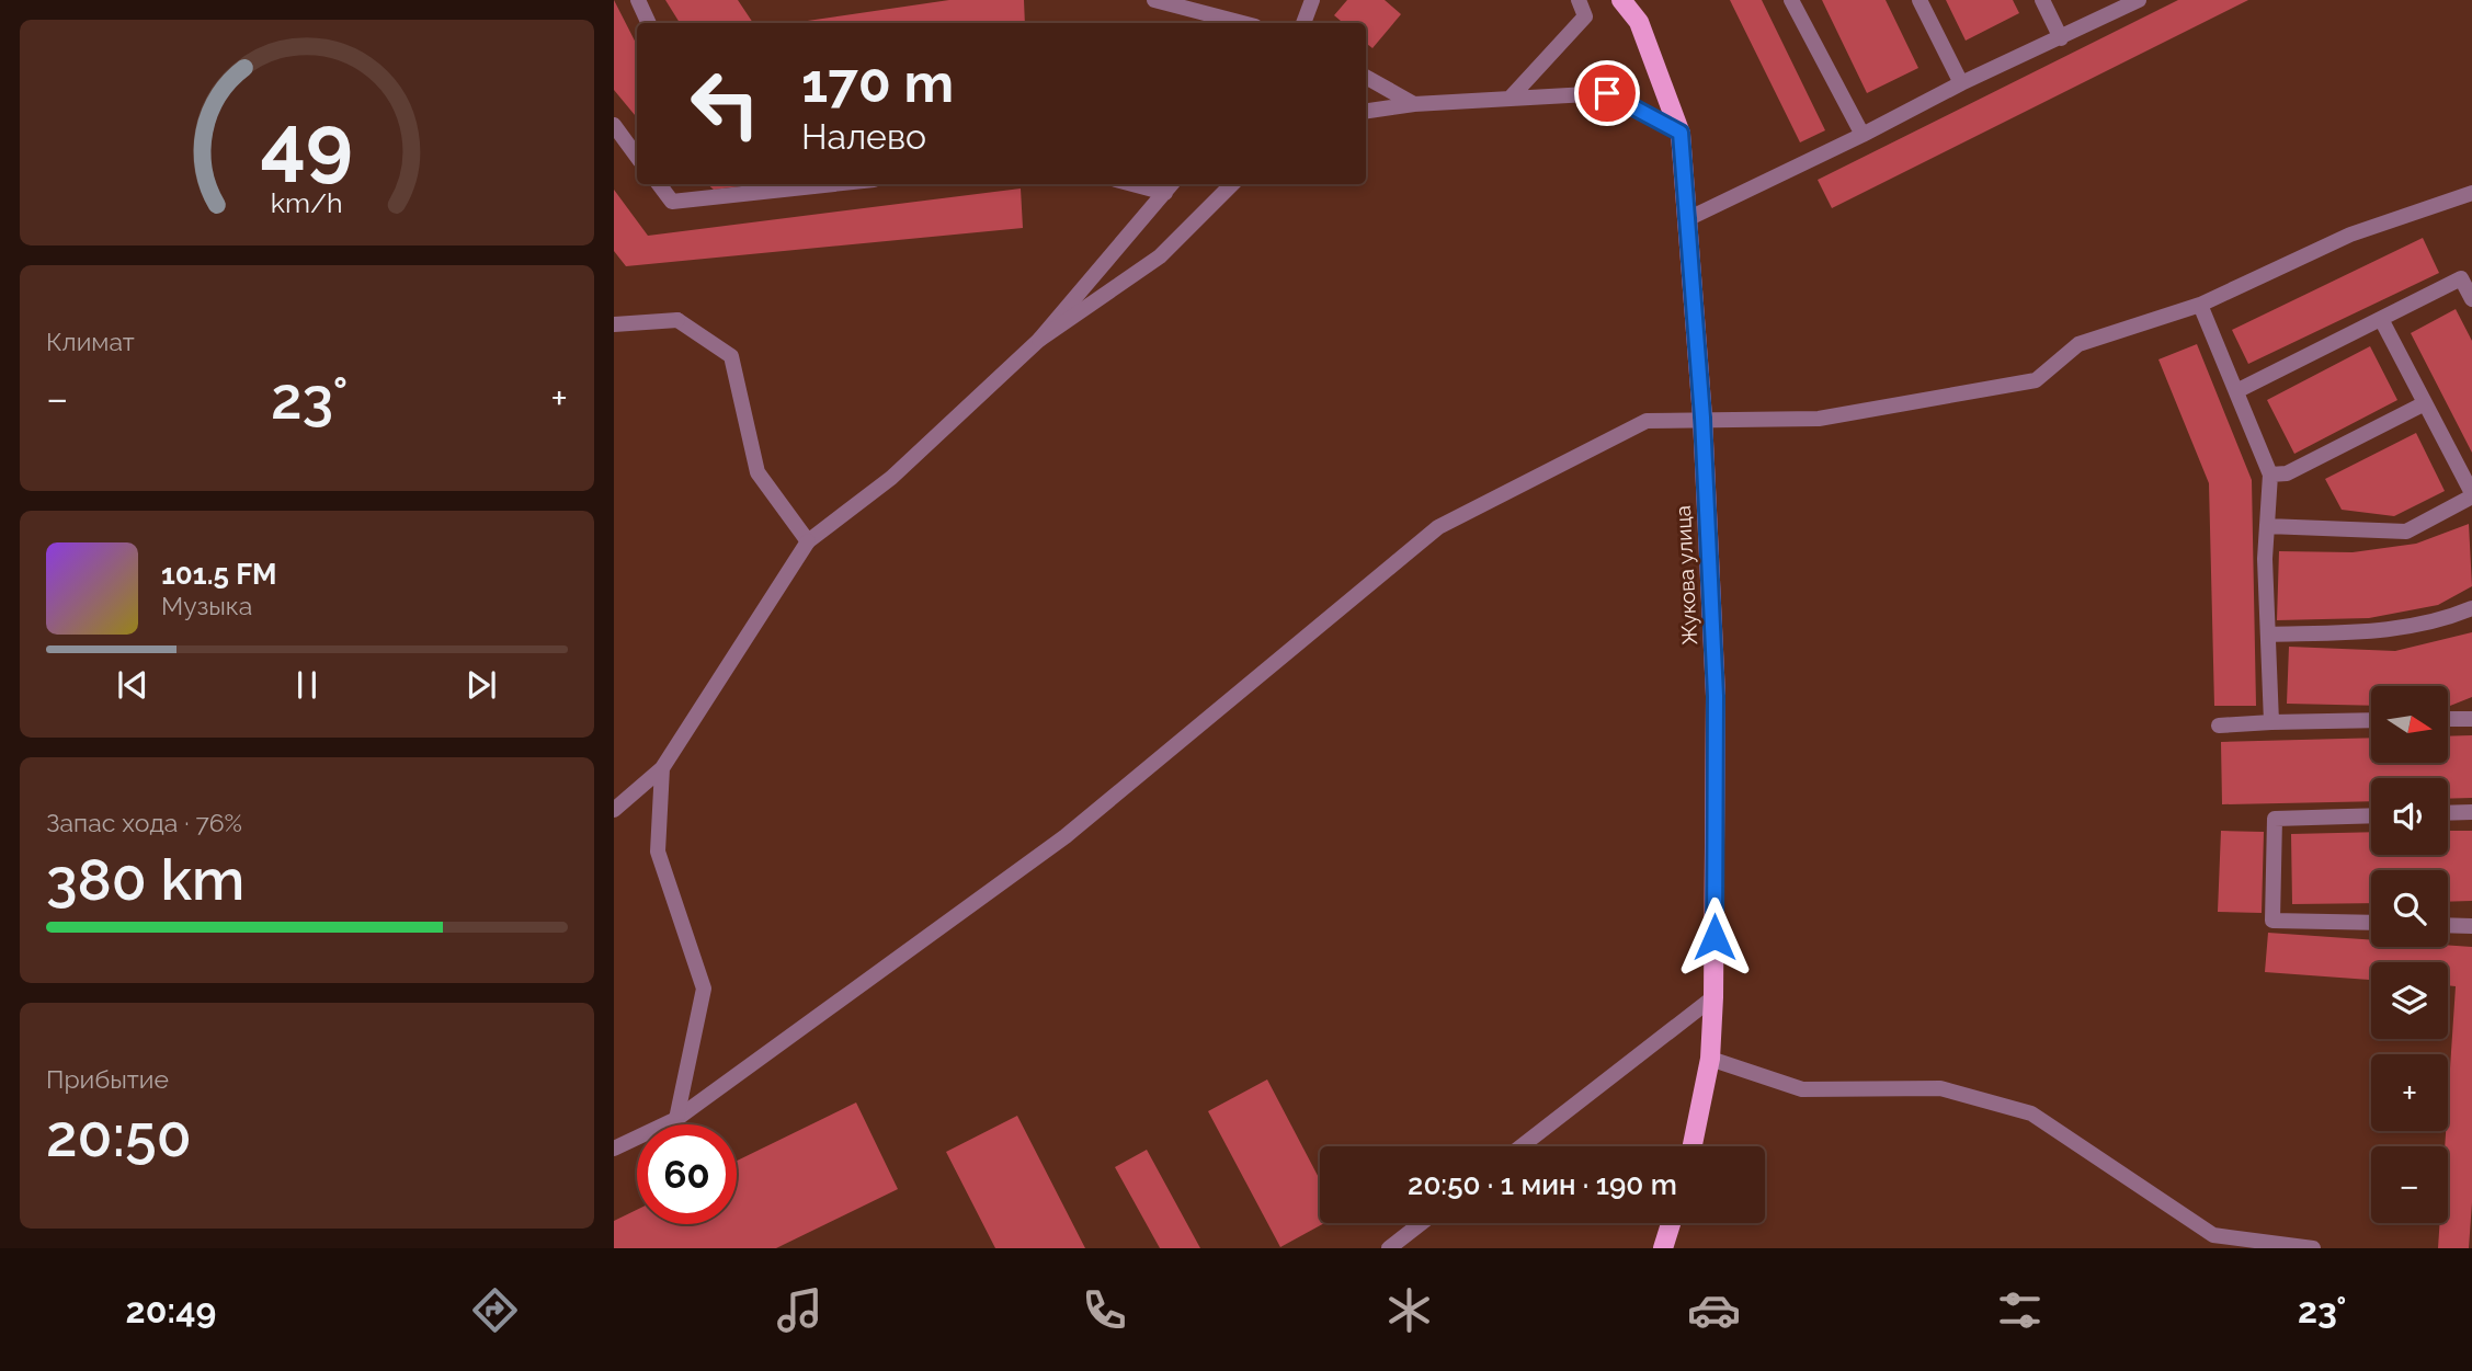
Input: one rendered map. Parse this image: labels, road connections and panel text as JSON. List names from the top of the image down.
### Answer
{
  "streets": {
    "main road": ["Жукова улица"]
  },
  "north": "right",
  "page": {
    "turn": ["170 m", "Налево"],
    "tile": [
      "Климат",
      ["Запас хода · 76%", "380 km"],
      ["Прибытие", "20:50"]
    ],
    "heat": ["−", "23°", "+"],
    "song": ["101.5 FM", "Музыка"],
    "map_buttons": ["+", "−"],
    "limit": "60",
    "trip": "20:50 · 1 мин · 190 m",
    "tabs": ["20:49", "23°"],
    "gauge": ["49", "km/h"]
  }
}
